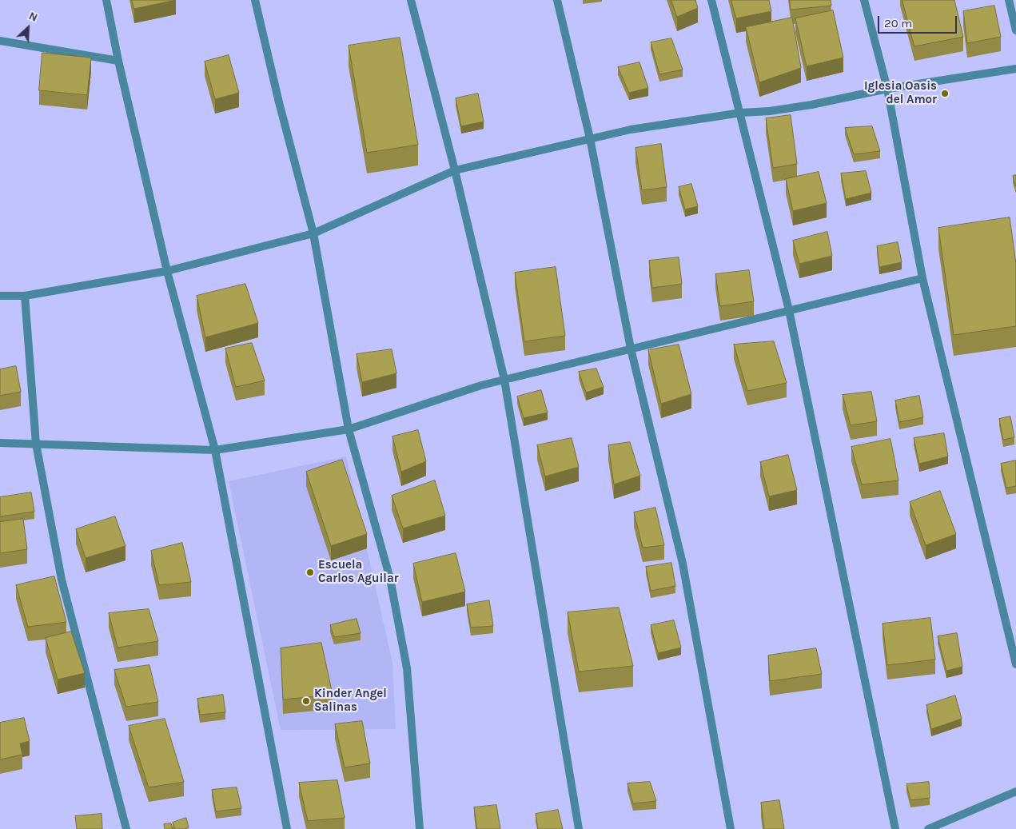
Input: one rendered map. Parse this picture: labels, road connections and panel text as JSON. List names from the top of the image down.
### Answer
{
  "places": ["Iglesia Oasis del Amor", "Escuela Carlos Aguilar", "Kinder Angel Salinas"],
  "scale_bar": "20 m",
  "north": "top right"
}
